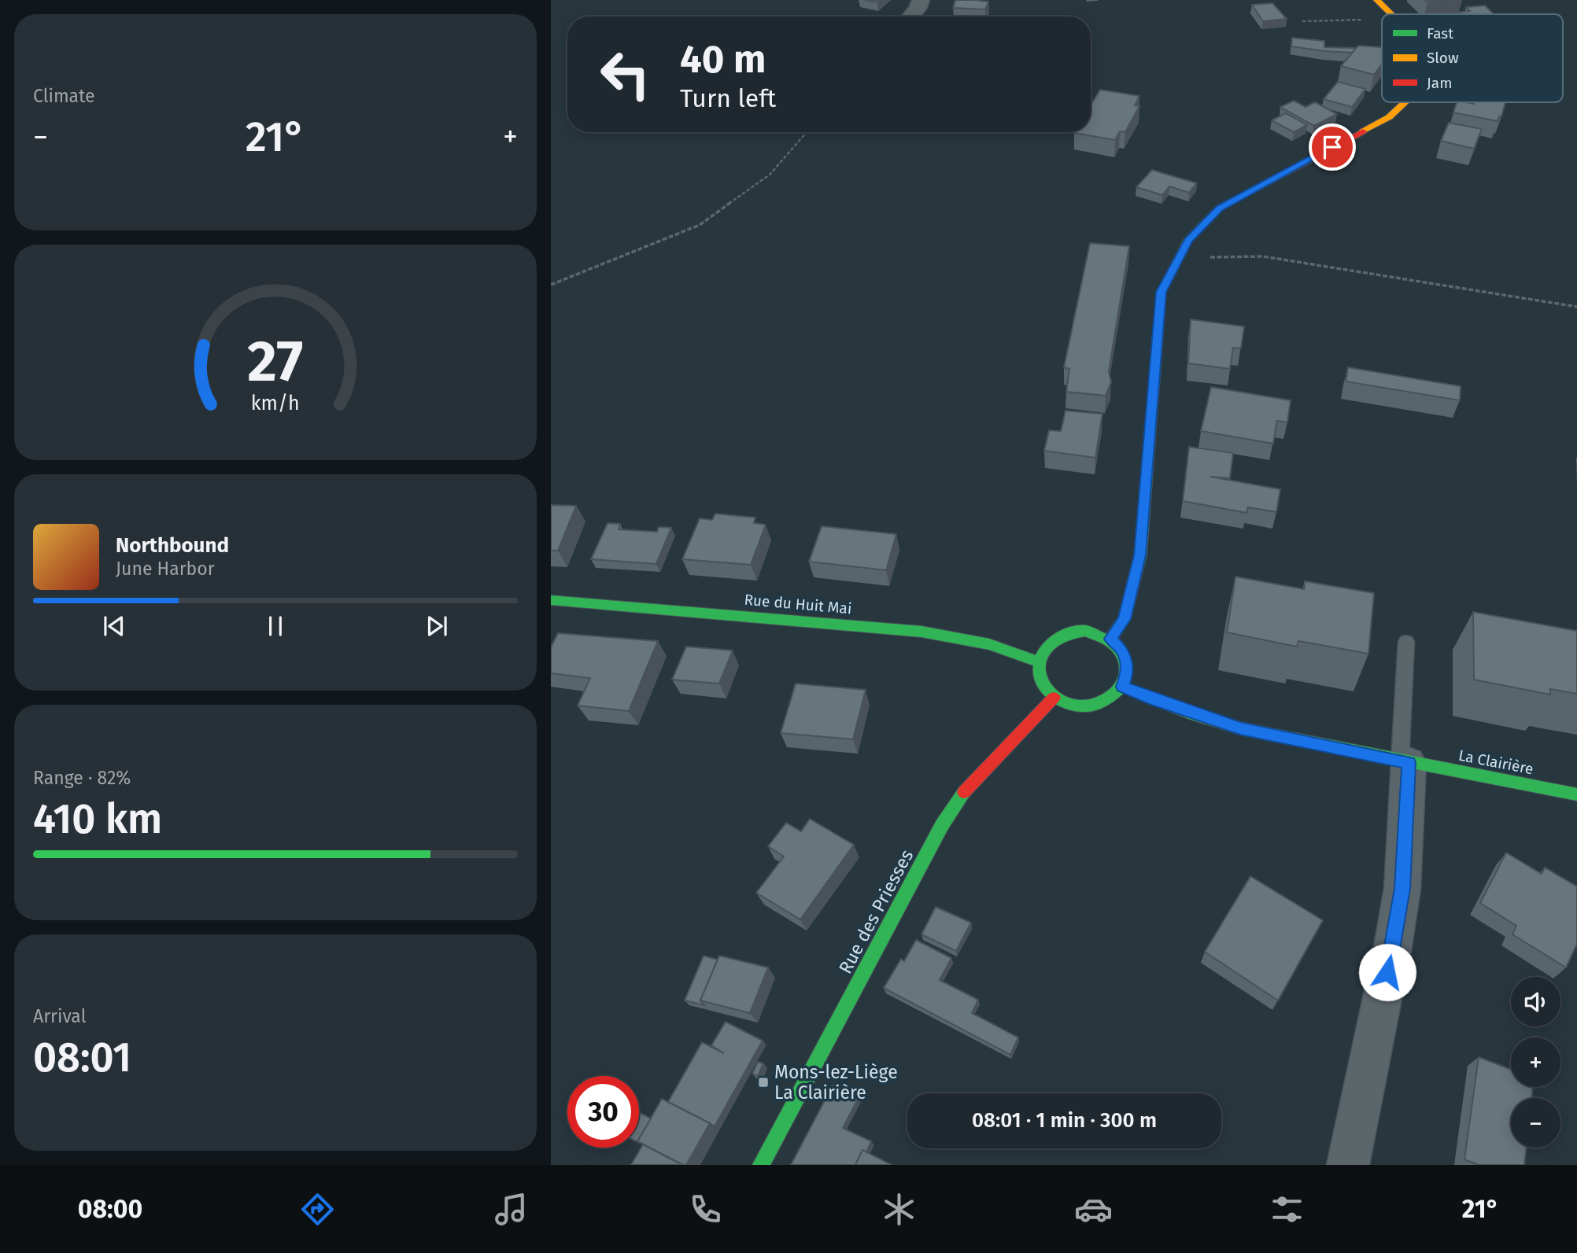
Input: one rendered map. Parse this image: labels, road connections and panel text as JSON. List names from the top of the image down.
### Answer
{
  "streets": {
    "street": ["Rue du Huit Mai", "La Clairière", "Rue des Priesses"]
  },
  "crossings": [
    ["Rue du Huit Mai", "La Clairière"],
    ["Rue du Huit Mai", "Rue des Priesses"],
    ["La Clairière", "Rue des Priesses"]
  ],
  "places": {
    "transit": ["Mons-lez-Liège La Clairière"]
  },
  "legend": ["Fast", "Slow", "Jam"],
  "page": {
    "tile": [
      "Climate",
      ["Range · 82%", "410 km"],
      ["Arrival", "08:01"]
    ],
    "turn": ["40 m", "Turn left"],
    "heat": ["−", "21°", "+"],
    "song": ["Northbound", "June Harbor"],
    "map_buttons": ["+", "−"],
    "limit": "30",
    "trip": "08:01 · 1 min · 300 m",
    "tabs": ["08:00", "21°"],
    "gauge": ["27", "km/h"]
  }
}
